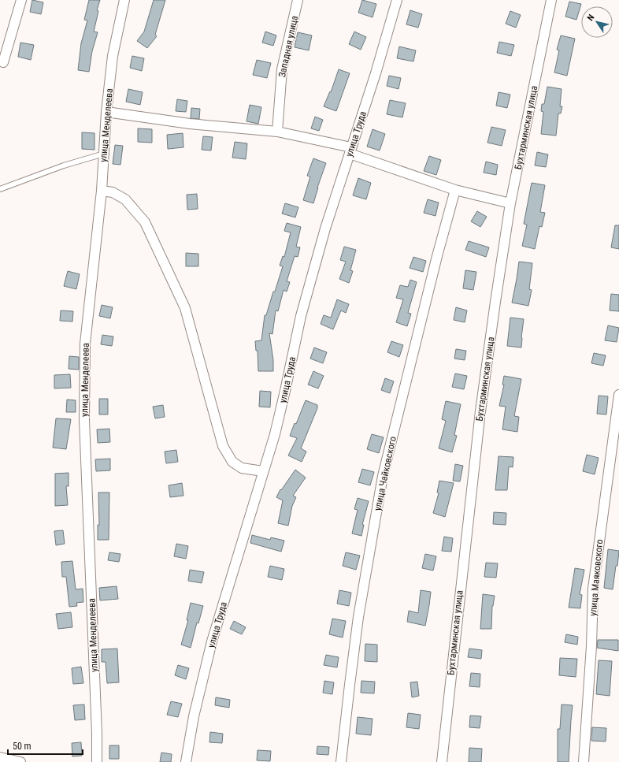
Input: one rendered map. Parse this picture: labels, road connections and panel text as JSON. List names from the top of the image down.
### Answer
{
  "streets": {
    "street": [
      "Западная улица",
      "улица Менделеева",
      "Бухтарминская улица",
      "улица Труда",
      "улица Чайковского",
      "улица Маяковского"
    ]
  },
  "scale_bar": "50 m",
  "north": "top left"
}
